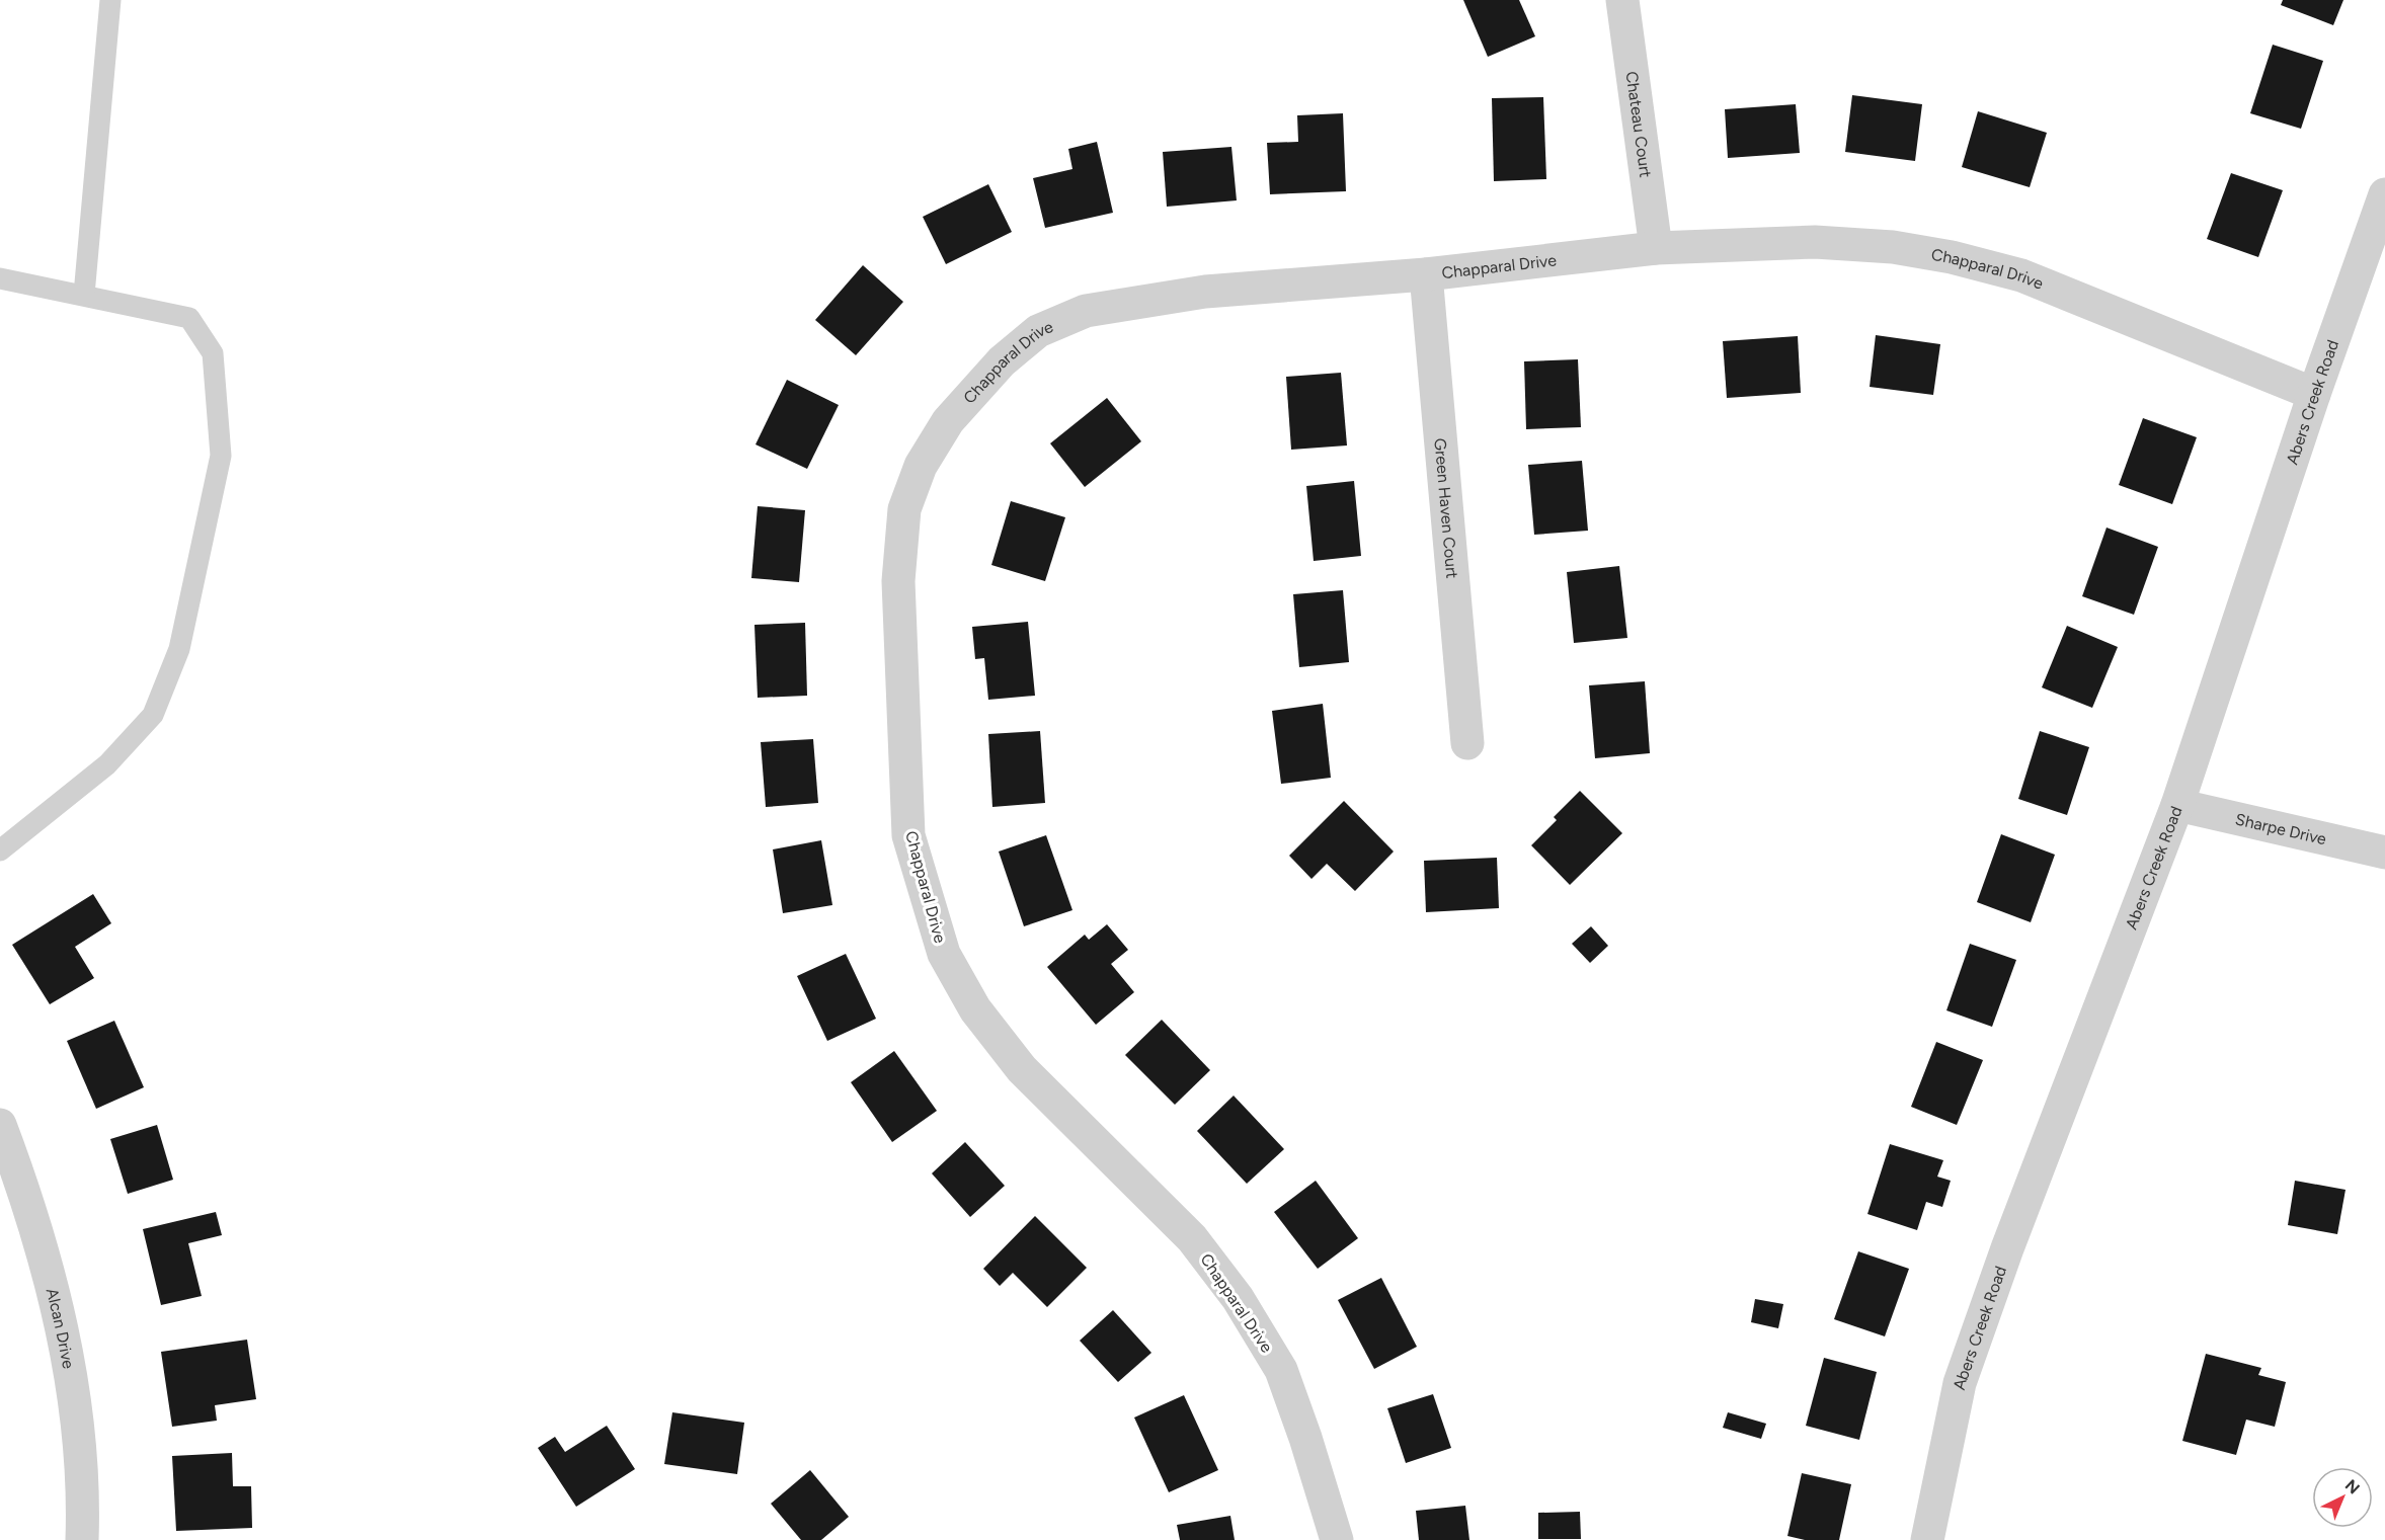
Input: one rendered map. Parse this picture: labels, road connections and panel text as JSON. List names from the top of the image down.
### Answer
{
  "streets": {
    "street": [
      "Chateau Court",
      "Chapparal Drive",
      "Abers Creek Road",
      "Green Haven Court",
      "Sharpe Drive",
      "Alcan Drive"
    ]
  },
  "crossings": [
    ["Chateau Court", "Chapparal Drive"],
    ["Chapparal Drive", "Abers Creek Road"],
    ["Chapparal Drive", "Green Haven Court"],
    ["Abers Creek Road", "Sharpe Drive"]
  ],
  "north": "top right"
}
